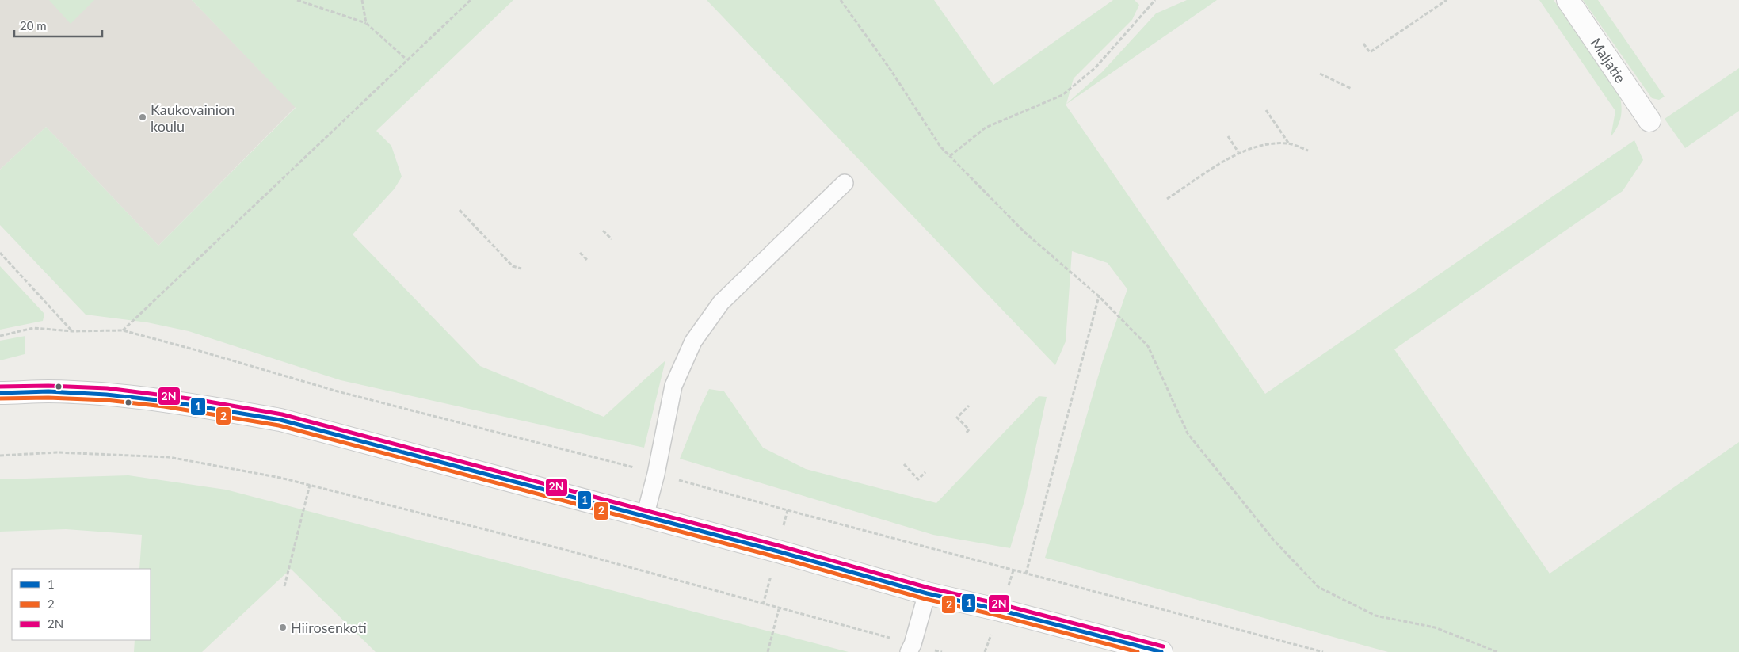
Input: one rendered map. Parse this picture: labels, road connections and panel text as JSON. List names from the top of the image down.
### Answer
{
  "streets": {
    "street": ["Maljatie"]
  },
  "places": ["Kaukovainion koulu", "Hiirosenkoti"],
  "lines": ["transit line 2N", "transit line 1", "transit line 2"],
  "legend": ["1", "2", "2N"],
  "scale_bar": "20 m"
}
